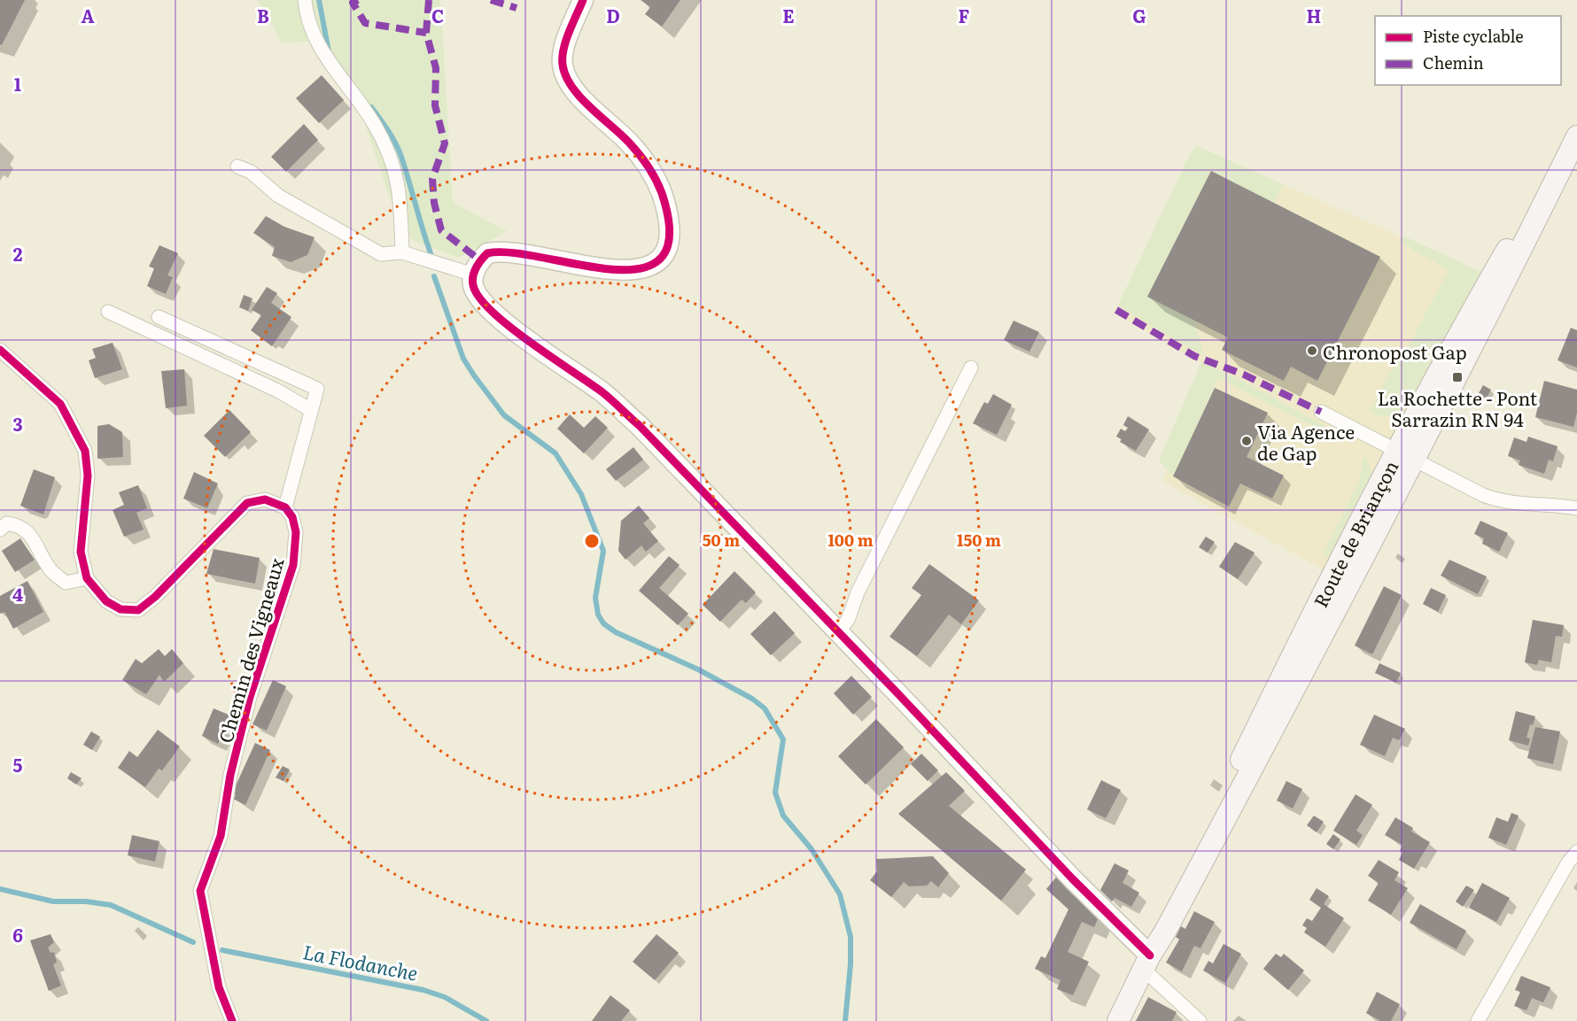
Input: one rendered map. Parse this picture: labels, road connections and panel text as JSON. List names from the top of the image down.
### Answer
{
  "streets": {
    "main road": ["Route de Briançon"],
    "street": ["Chemin des Vigneaux"]
  },
  "water": ["La Flodanche"],
  "places": {
    "other": ["Chronopost Gap", "Via Agence de Gap"],
    "transit": ["La Rochette - Pont Sarrazin RN 94"]
  },
  "legend": ["Piste cyclable", "Chemin"],
  "grid": {
    "columns": [
      "A",
      "B",
      "C",
      "D",
      "E",
      "F",
      "G",
      "H"
    ],
    "rows": [
      "1",
      "2",
      "3",
      "4",
      "5",
      "6"
    ]
  },
  "rings": ["50 m", "100 m", "150 m"]
}
